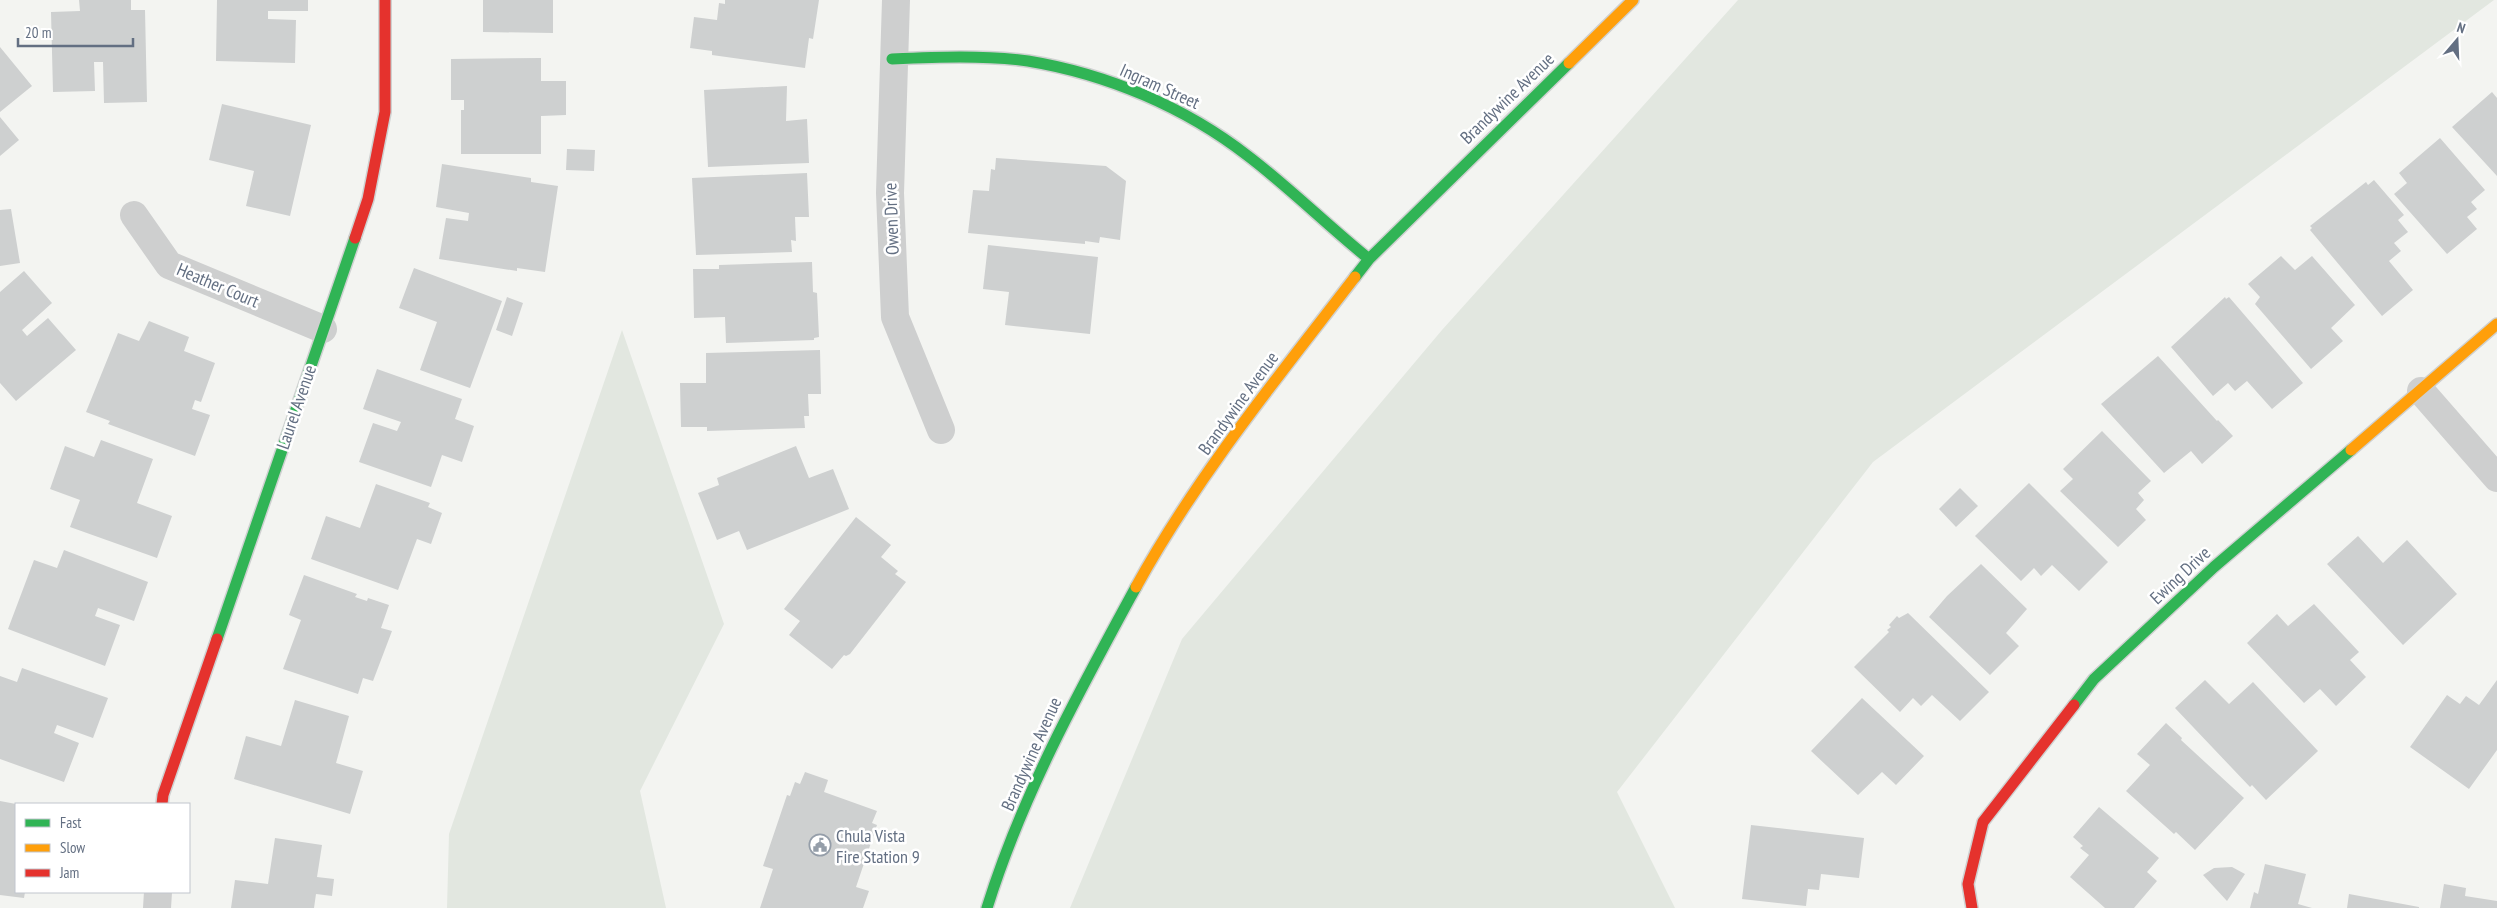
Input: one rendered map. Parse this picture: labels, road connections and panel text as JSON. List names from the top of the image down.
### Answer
{
  "streets": {
    "street": [
      "Ingram Street",
      "Brandywine Avenue",
      "Owen Drive",
      "Heather Court",
      "Laurel Avenue",
      "Ewing Drive"
    ]
  },
  "crossings": [
    ["Ingram Street", "Brandywine Avenue"],
    ["Ingram Street", "Owen Drive"],
    ["Heather Court", "Laurel Avenue"]
  ],
  "places": {
    "public building": ["Chula Vista Fire Station 9"]
  },
  "legend": ["Fast", "Slow", "Jam"],
  "scale_bar": "20 m",
  "north": "top"
}
